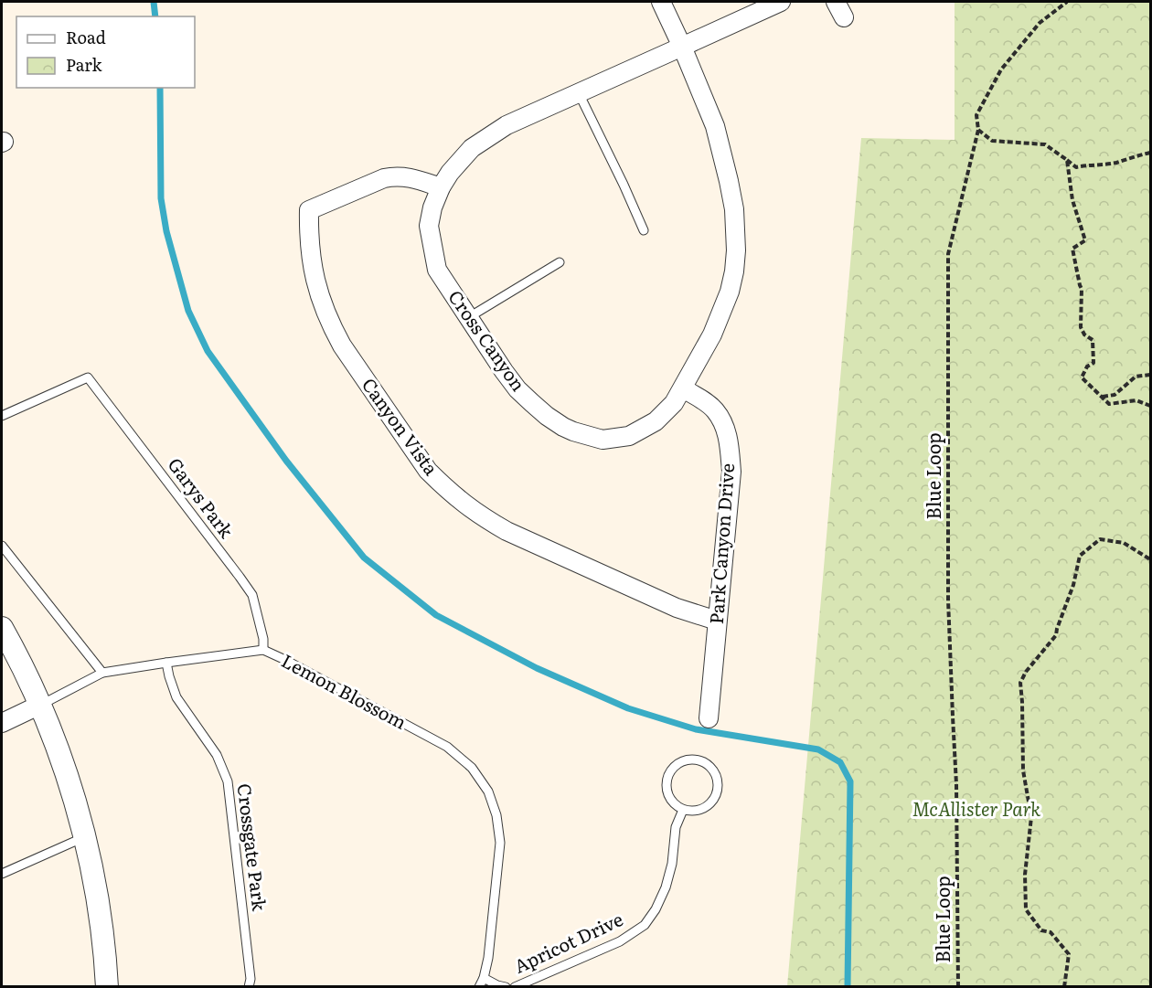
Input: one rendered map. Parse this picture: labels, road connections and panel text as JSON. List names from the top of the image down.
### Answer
{
  "streets": {
    "street": [
      "Cross Canyon",
      "Canyon Vista",
      "Park Canyon Drive",
      "Lemon Blossom"
    ],
    "lane": ["Garys Park", "Crossgate Park", "Apricot Drive"],
    "path": ["Blue Loop"]
  },
  "crossings": [
    ["Cross Canyon", "Canyon Vista"],
    ["Cross Canyon", "Park Canyon Drive"],
    ["Canyon Vista", "Park Canyon Drive"],
    ["Garys Park", "Lemon Blossom"],
    ["Lemon Blossom", "Crossgate Park"],
    ["Lemon Blossom", "Apricot Drive"]
  ],
  "parks": ["McAllister Park"],
  "legend": ["Road", "Park"]
}
